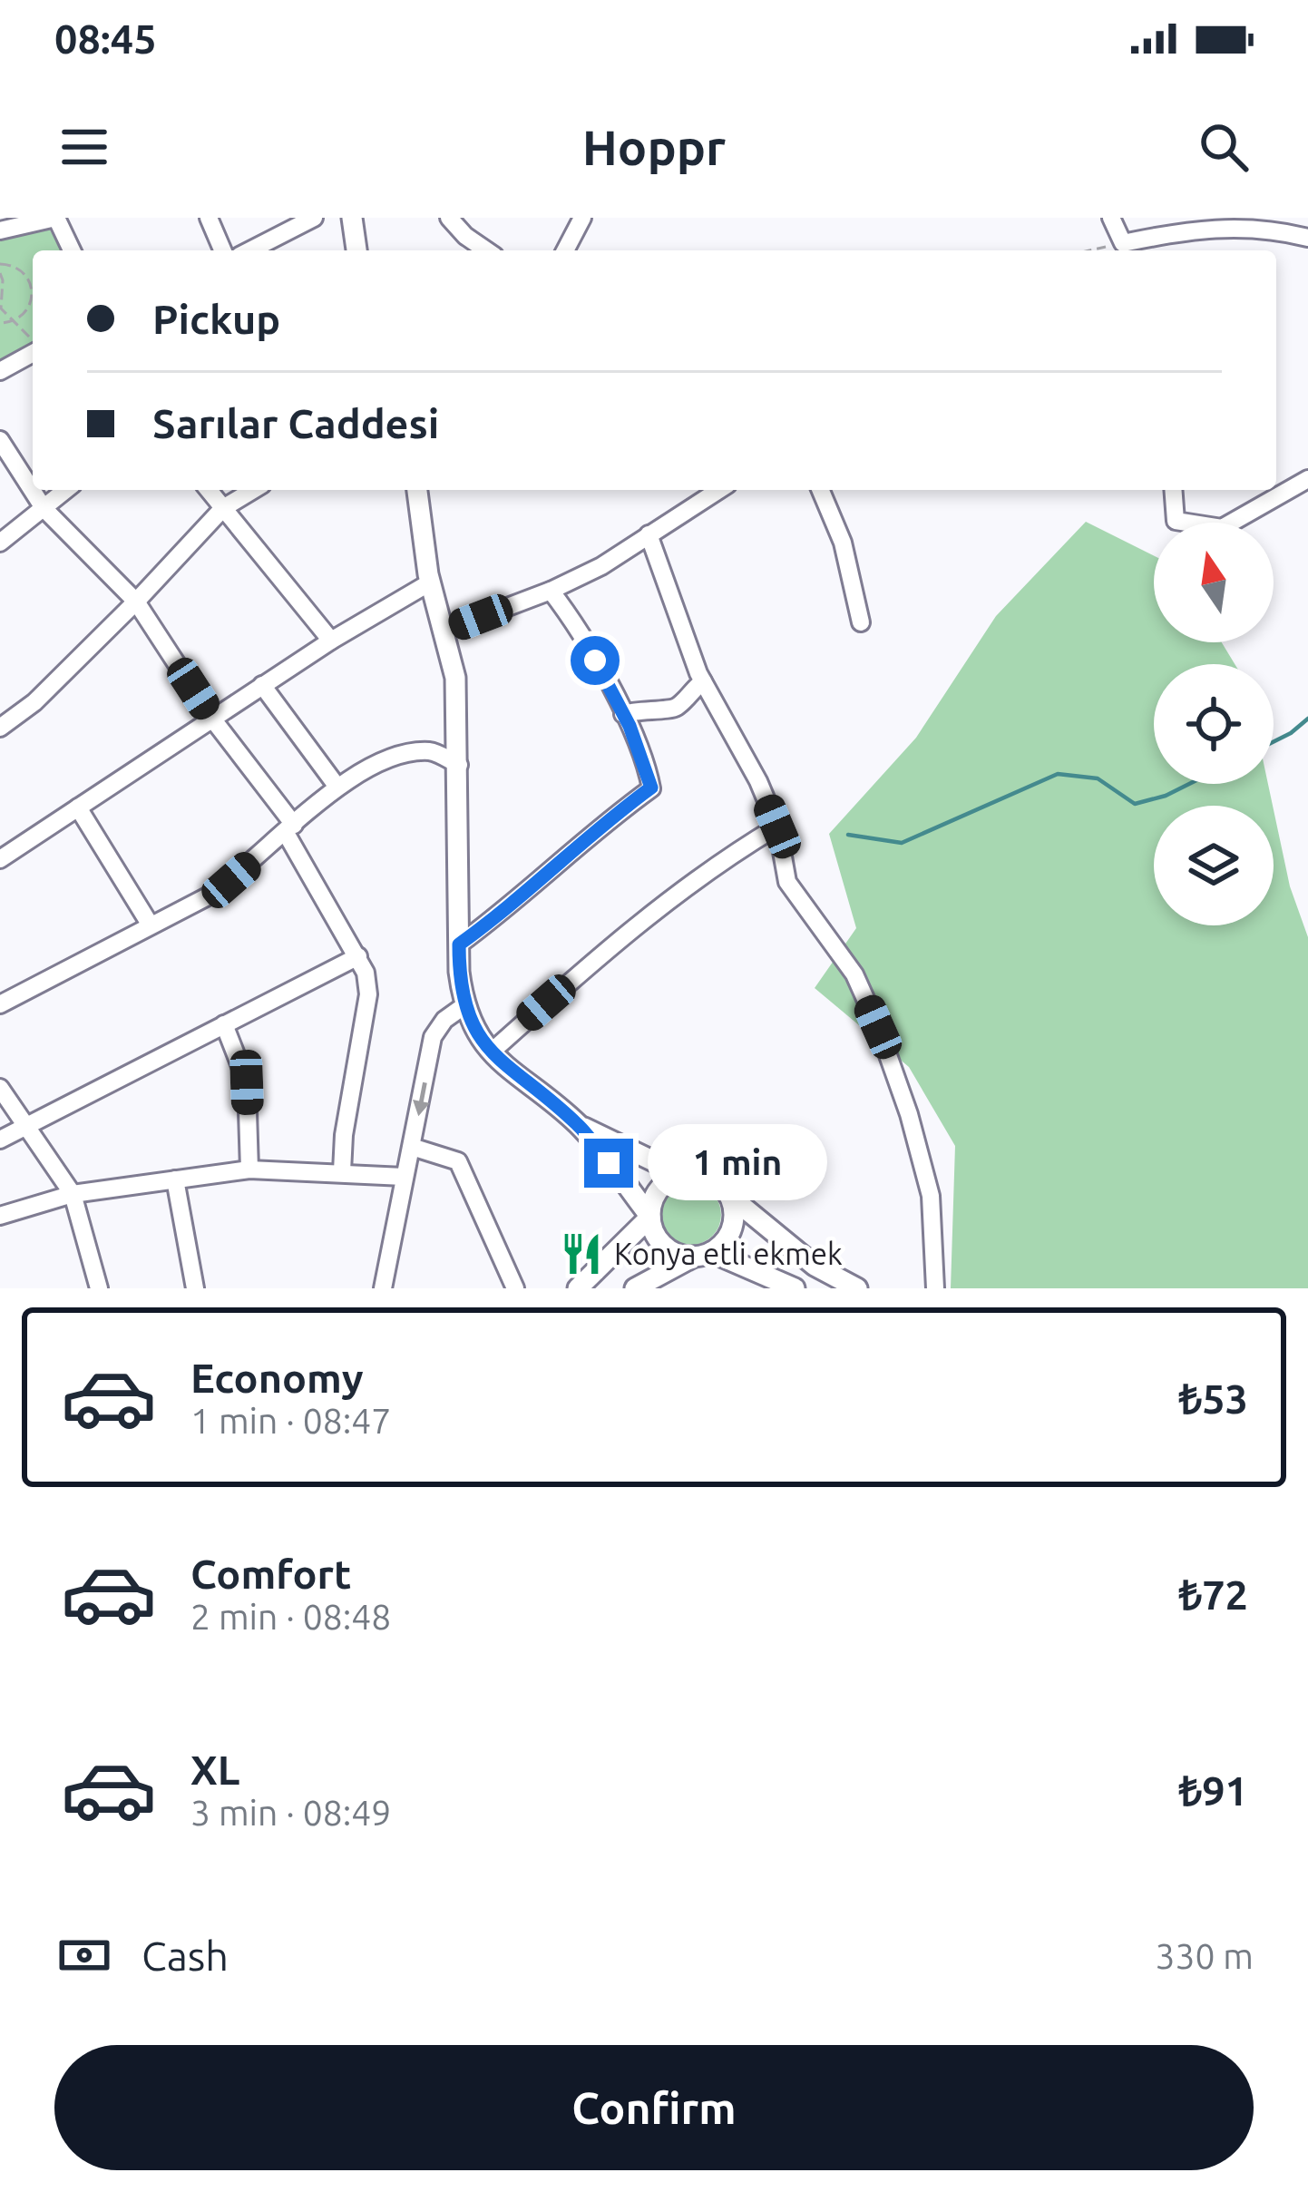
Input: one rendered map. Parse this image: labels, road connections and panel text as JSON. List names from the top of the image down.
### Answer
{
  "places": {
    "restaurant": ["Konya etli ekmek"]
  },
  "north": "top",
  "page": {
    "status": "08:45",
    "header": "Hoppr",
    "banner": ["Pickup", "Sarılar Caddesi"],
    "bubble": "1 min",
    "list": [
      {
        "name": "Economy",
        "note": "1 min · 08:47",
        "value": "₺53"
      },
      {
        "name": "Comfort",
        "note": "2 min · 08:48",
        "value": "₺72"
      },
      {
        "name": "XL",
        "note": "3 min · 08:49",
        "value": "₺91"
      }
    ],
    "pay": ["Cash", "330 m"],
    "buttons": "Confirm"
  }
}
